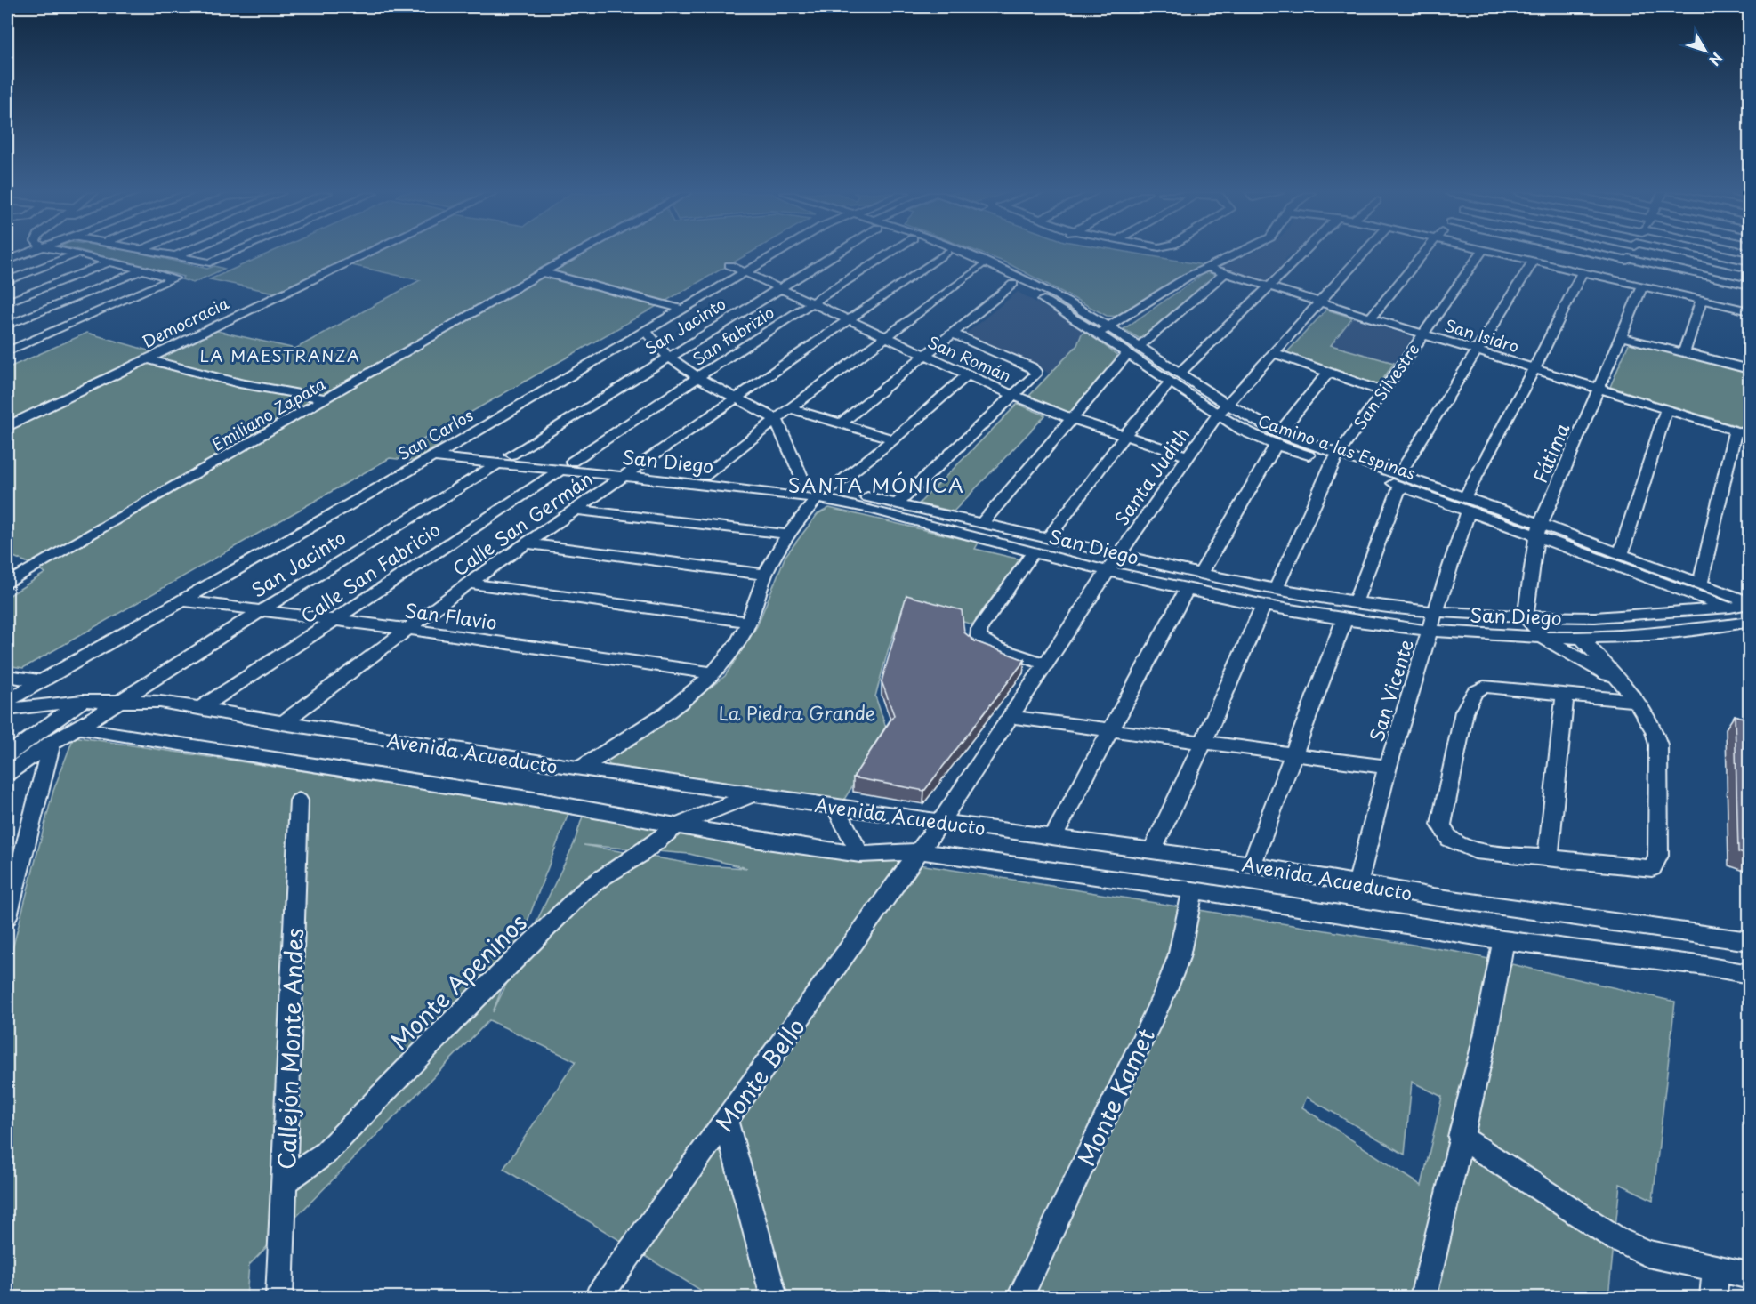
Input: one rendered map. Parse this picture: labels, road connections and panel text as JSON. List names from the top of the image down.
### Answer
{
  "streets": {
    "street": [
      "Democracia",
      "San Jacinto",
      "San fabrizio",
      "San Isidro",
      "San Román",
      "San Silvestre",
      "Emiliano Zapata",
      "San Carlos",
      "Camino a las Espinas",
      "Fátima",
      "San Diego",
      "Santa Judith",
      "Calle San Germán",
      "Calle San Fabricio",
      "San Flavio",
      "San Vicente",
      "Avenida Acueducto",
      "Monte Apeninos",
      "Callejón Monte Andes",
      "Monte Bello",
      "Monte Kamet"
    ]
  },
  "crossings": [
    ["San Jacinto", "San Román"],
    ["San Jacinto", "San Diego"],
    ["San Jacinto", "San Flavio"],
    ["San Jacinto", "Avenida Acueducto"],
    ["San fabrizio", "San Román"],
    ["San fabrizio", "San Diego"],
    ["San fabrizio", "Calle San Fabricio"],
    ["San Isidro", "San Silvestre"],
    ["San Isidro", "Fátima"],
    ["San Isidro", "Santa Judith"],
    ["San Isidro", "San Vicente"],
    ["San Román", "San Carlos"],
    ["San Román", "Santa Judith"],
    ["San Román", "Calle San Germán"],
    ["San Silvestre", "Camino a las Espinas"],
    ["San Silvestre", "San Diego"],
    ["San Carlos", "San Diego"],
    ["San Carlos", "San Flavio"],
    ["Camino a las Espinas", "Fátima"],
    ["Camino a las Espinas", "San Diego"],
    ["Camino a las Espinas", "Santa Judith"],
    ["Camino a las Espinas", "San Vicente"],
    ["Fátima", "San Diego"],
    ["San Diego", "Santa Judith"],
    ["San Diego", "Calle San Germán"],
    ["San Diego", "Calle San Fabricio"],
    ["San Diego", "San Vicente"],
    ["Santa Judith", "Avenida Acueducto"],
    ["Santa Judith", "Monte Bello"],
    ["Calle San Germán", "San Flavio"],
    ["Calle San Germán", "Avenida Acueducto"],
    ["Calle San Fabricio", "San Flavio"],
    ["Calle San Fabricio", "Avenida Acueducto"],
    ["San Vicente", "Avenida Acueducto"],
    ["Avenida Acueducto", "Monte Apeninos"],
    ["Avenida Acueducto", "Monte Bello"],
    ["Avenida Acueducto", "Monte Kamet"],
    ["Monte Apeninos", "Callejón Monte Andes"]
  ],
  "districts": ["LA MAESTRANZA", "SANTA MÓNICA"],
  "parks": ["La Piedra Grande"],
  "north": "bottom right"
}
